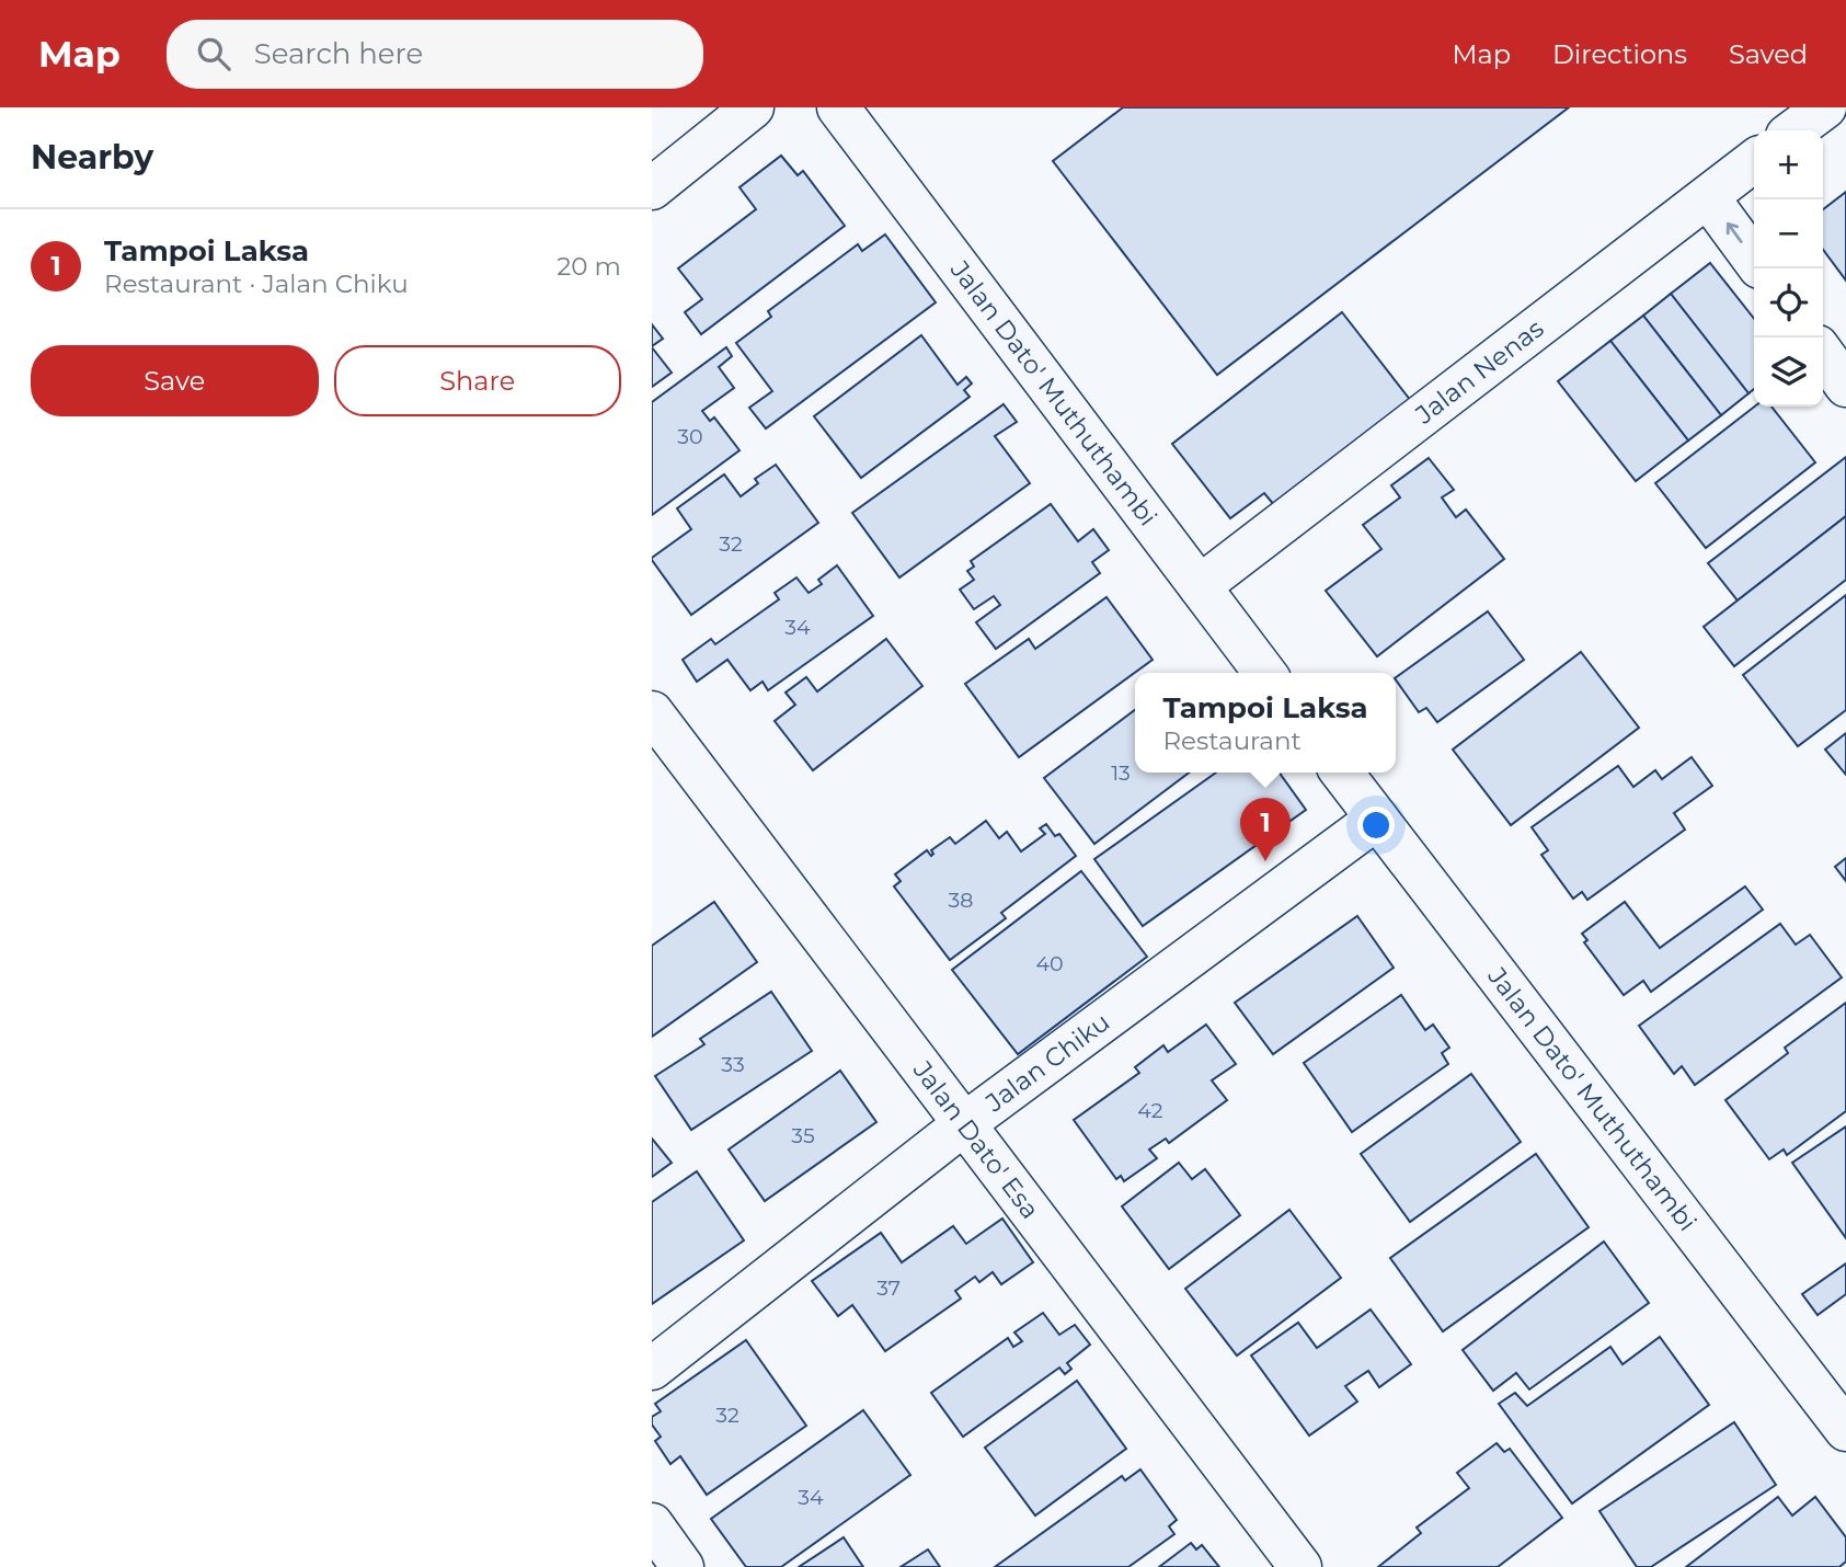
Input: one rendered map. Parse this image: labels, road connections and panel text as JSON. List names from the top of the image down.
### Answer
{
  "streets": {
    "street": [
      "Jalan Nenas",
      "Jalan Dato' Muthuthambi",
      "Jalan Chiku",
      "Jalan Dato' Esa"
    ]
  },
  "crossings": [
    ["Jalan Nenas", "Jalan Dato' Muthuthambi"],
    ["Jalan Dato' Muthuthambi", "Jalan Chiku"],
    ["Jalan Chiku", "Jalan Dato' Esa"]
  ],
  "house_numbers": [
    "30",
    "32",
    "34",
    "13",
    "38",
    "40",
    "33",
    "42",
    "35",
    "37",
    "32",
    "34"
  ],
  "page": {
    "header": "Map",
    "search": "Search here",
    "nav": ["Map", "Directions", "Saved"],
    "heading": "Nearby",
    "map_buttons": ["+", "−"],
    "list": [
      {
        "mark": "1",
        "name": "Tampoi Laksa",
        "note": "Restaurant · Jalan Chiku",
        "value": "20 m"
      }
    ],
    "buttons": ["Save", "Share"],
    "popup": ["Tampoi Laksa", "Restaurant"],
    "pins": "1"
  }
}
